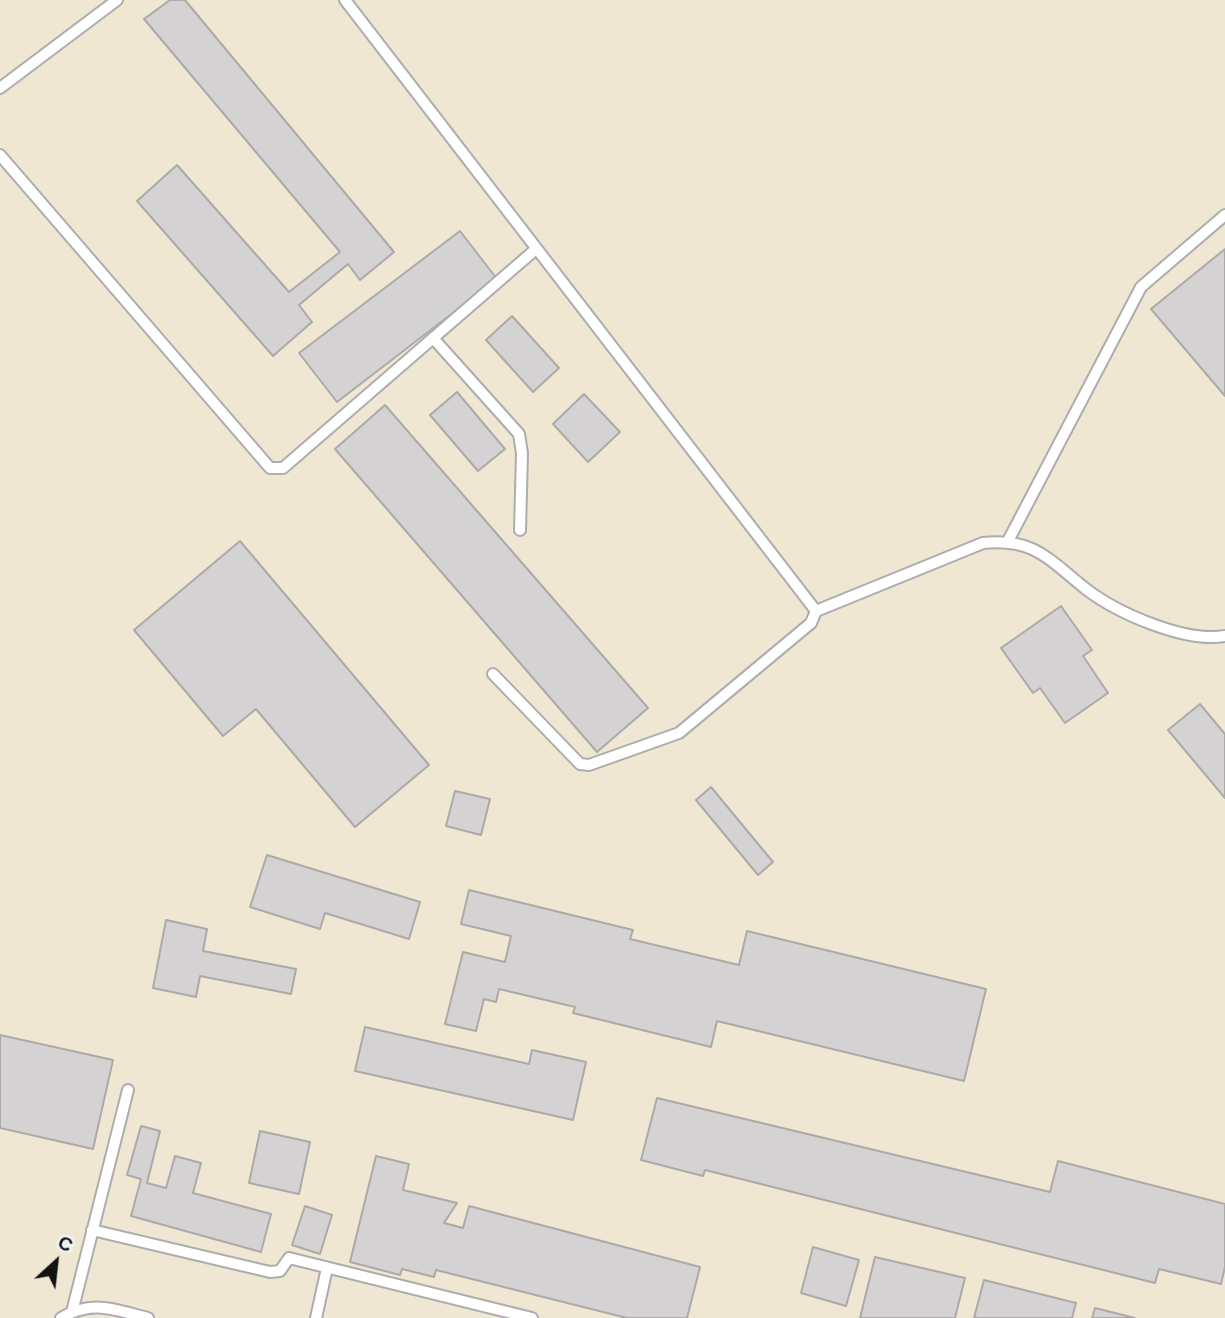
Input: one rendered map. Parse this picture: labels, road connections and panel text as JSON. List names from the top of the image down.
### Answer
{
  "north": "top right"
}
